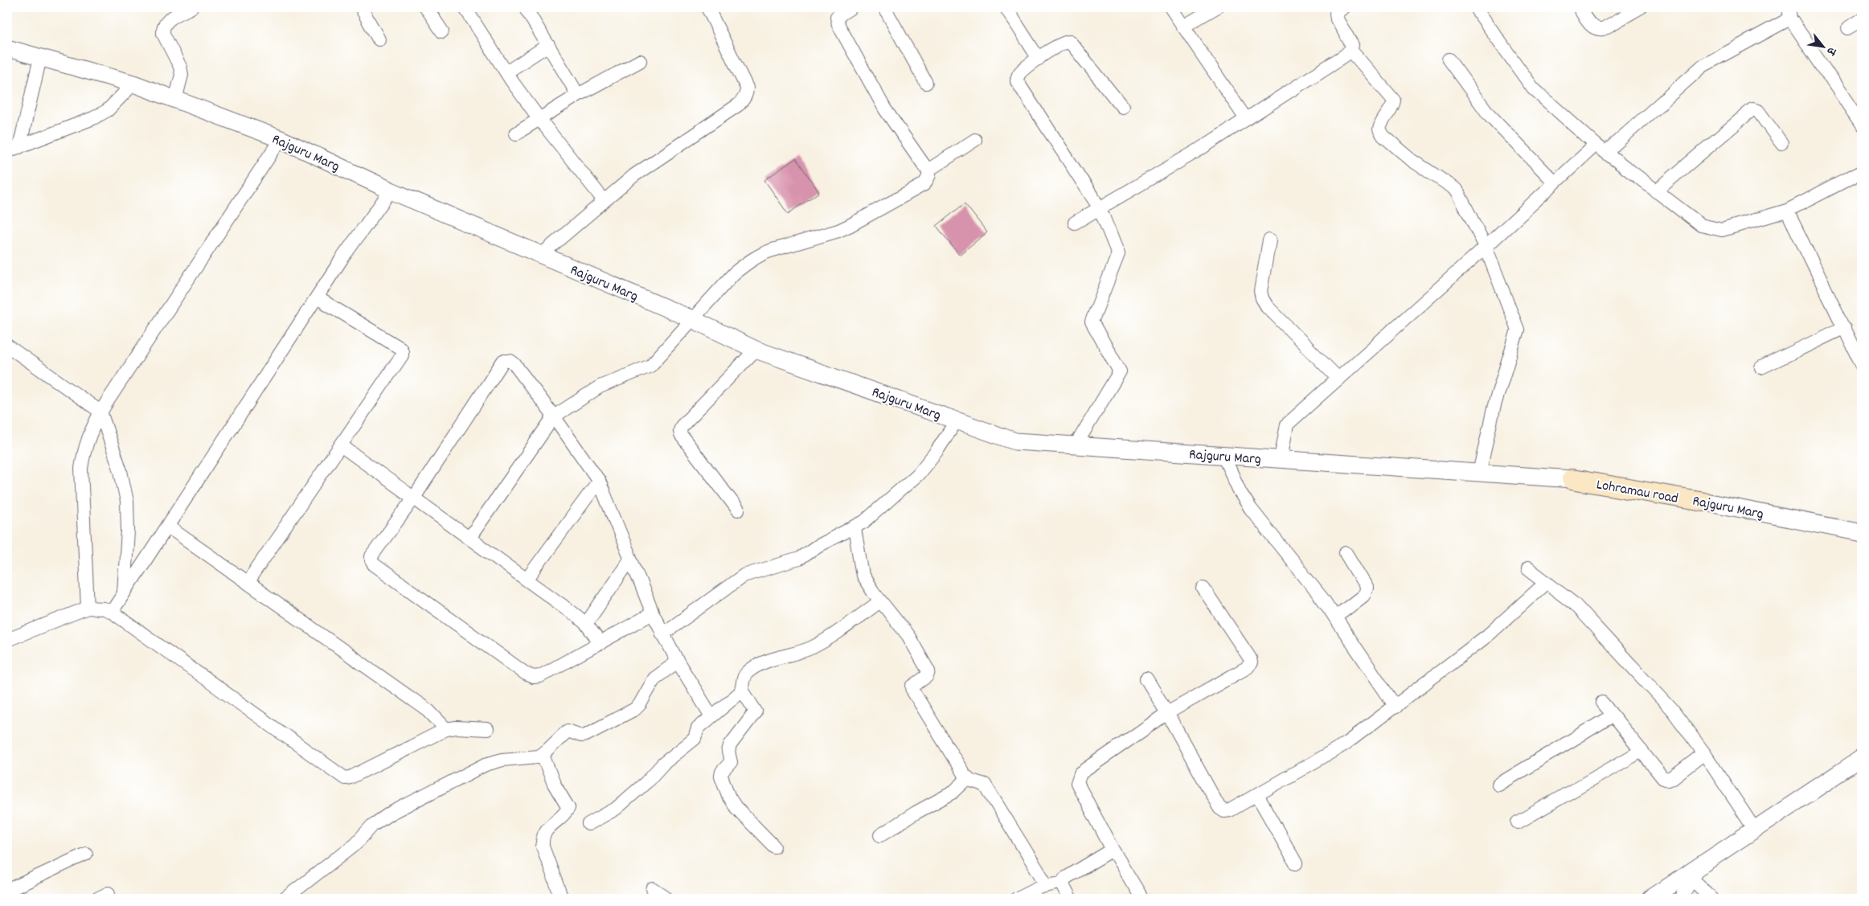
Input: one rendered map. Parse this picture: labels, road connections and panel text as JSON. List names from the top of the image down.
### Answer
{
  "streets": {
    "main road": ["Lohramau road"],
    "street": ["Rajguru Marg"]
  },
  "crossings": [
    ["Rajguru Marg", "Lohramau road"]
  ],
  "north": "bottom right"
}
